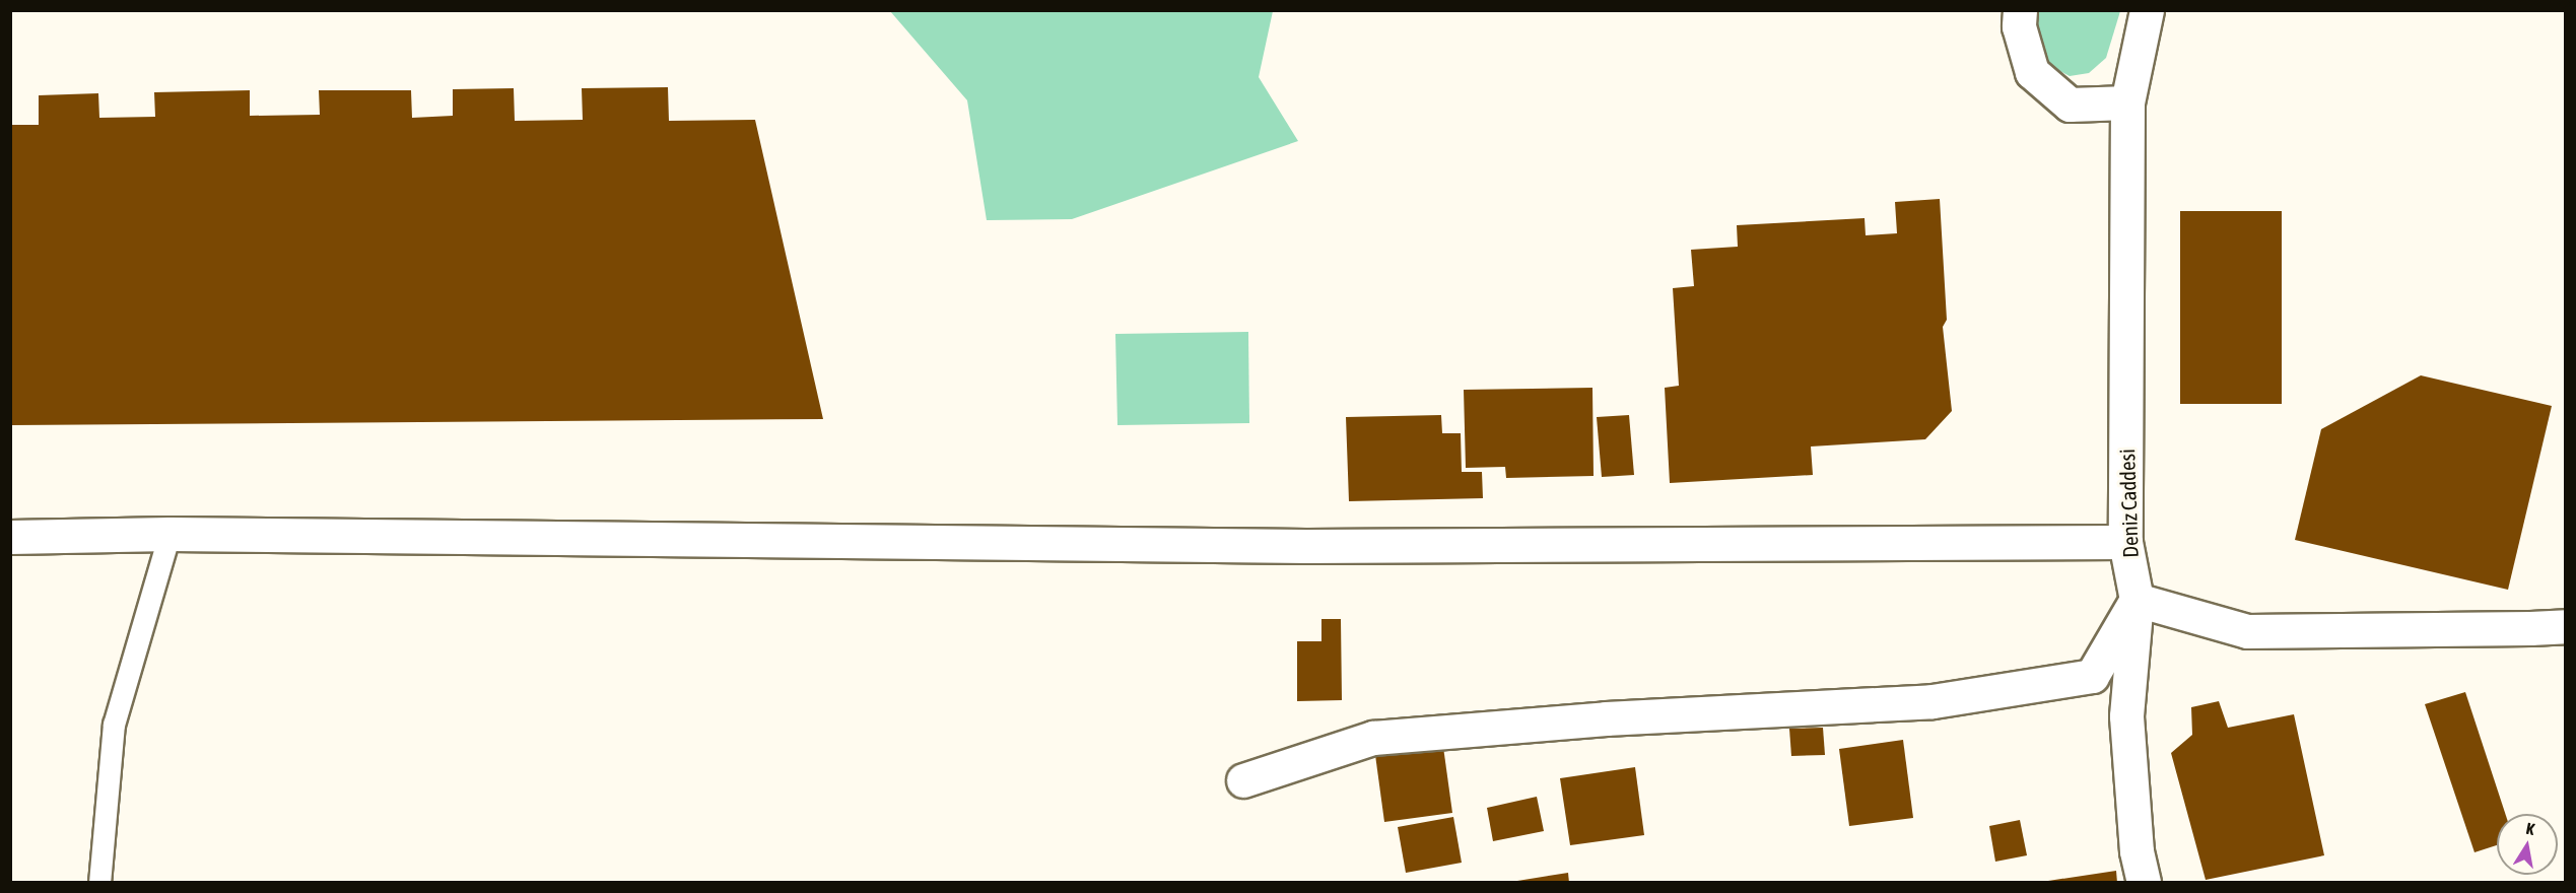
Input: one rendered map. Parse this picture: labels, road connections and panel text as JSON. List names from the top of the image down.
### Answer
{
  "streets": {
    "street": ["Deniz Caddesi"]
  },
  "north": "top"
}
